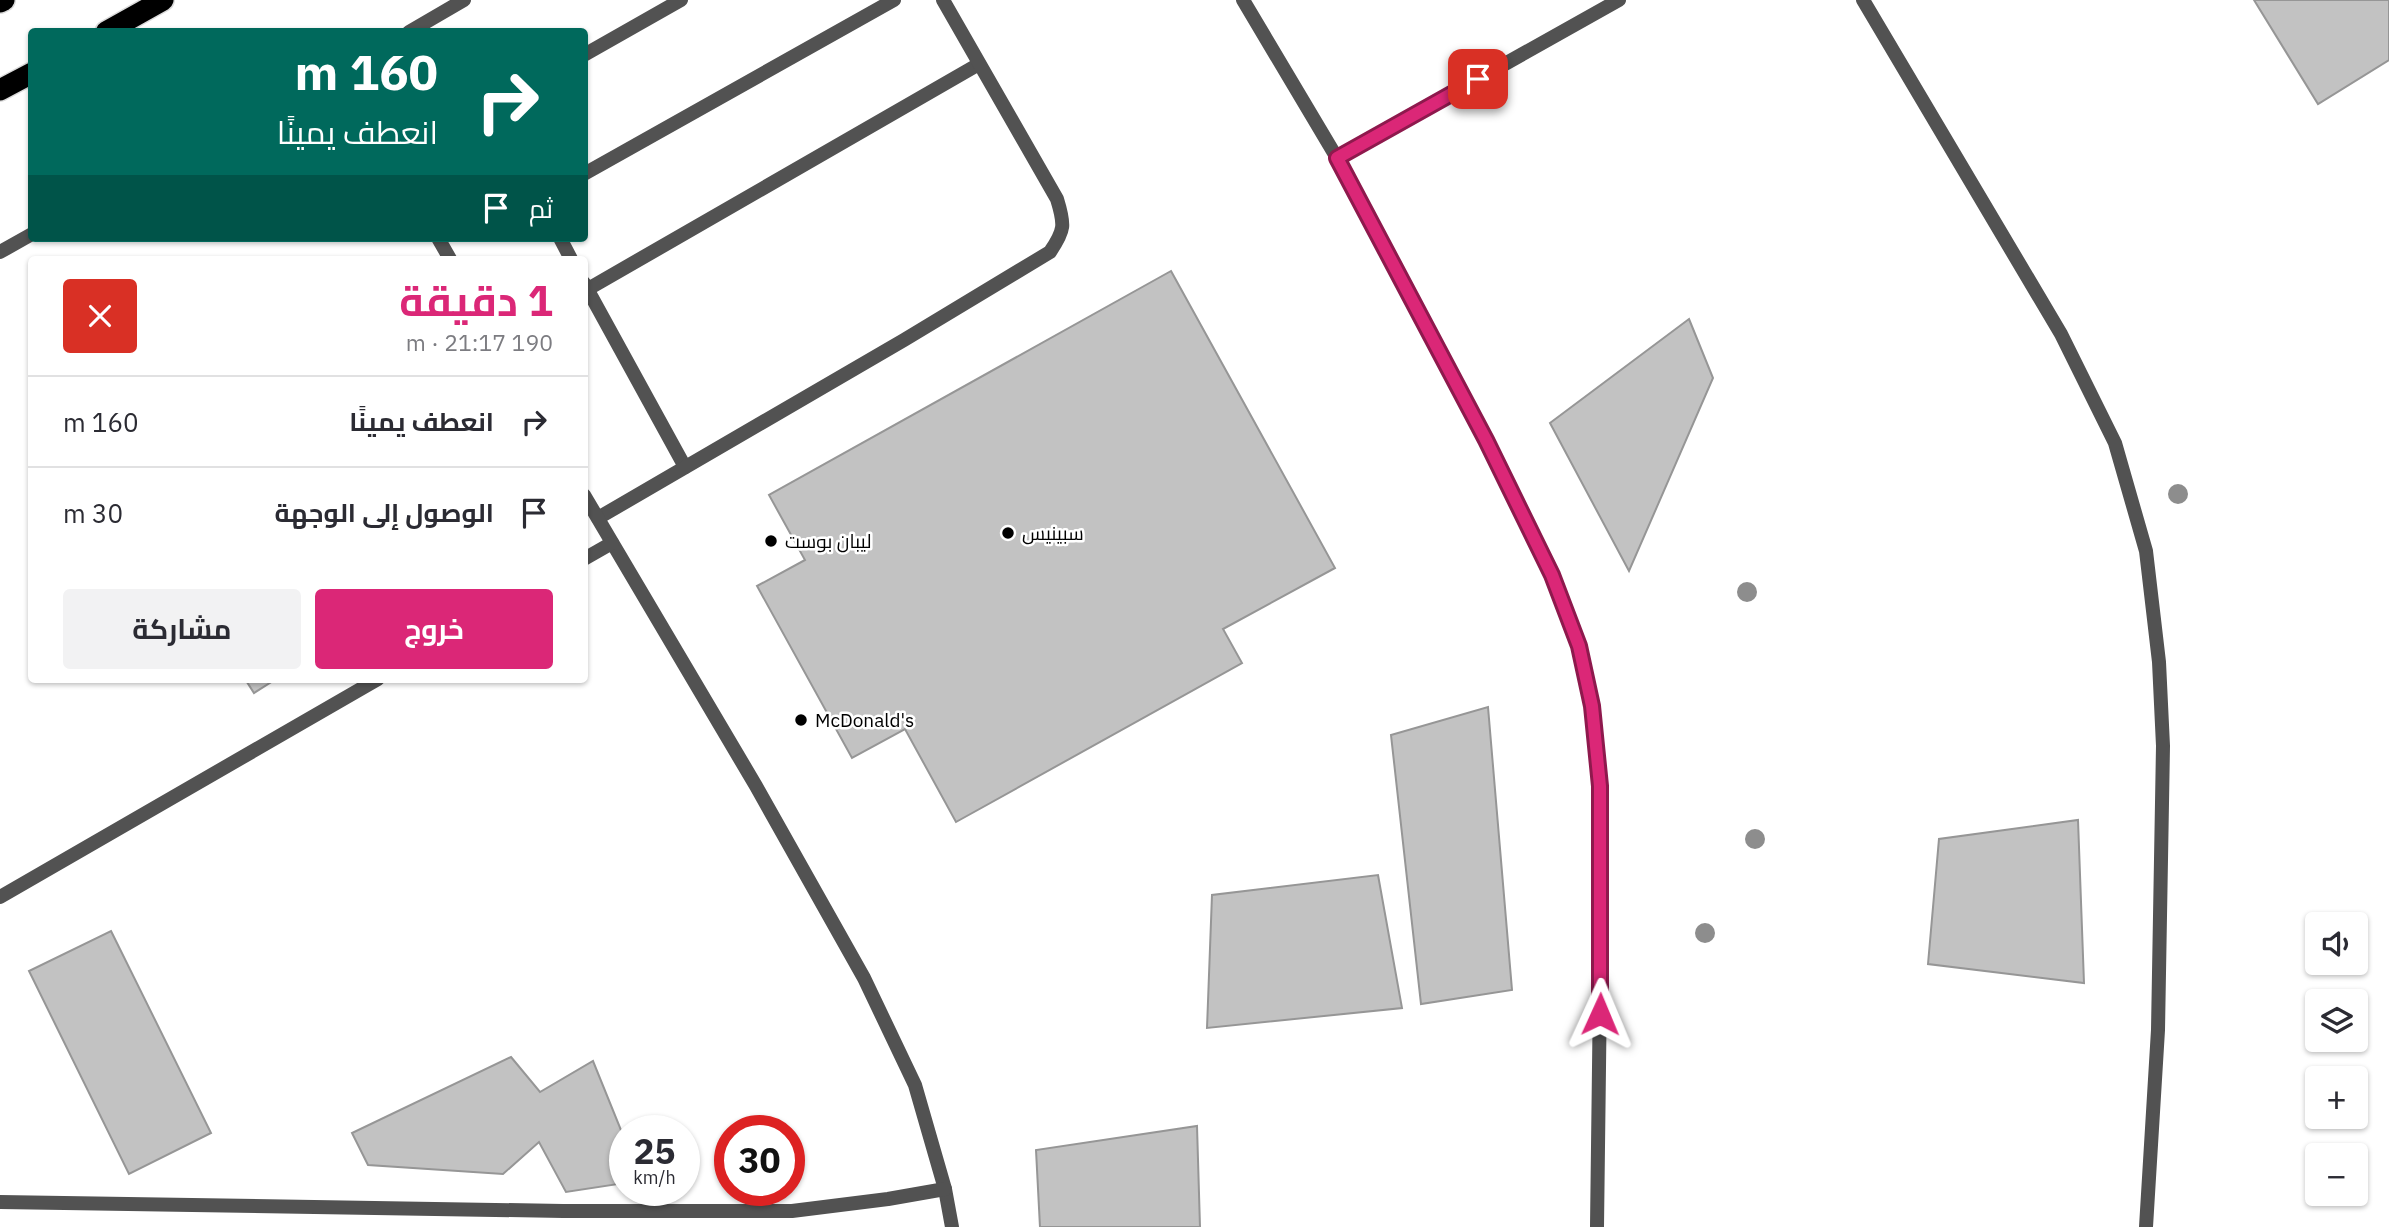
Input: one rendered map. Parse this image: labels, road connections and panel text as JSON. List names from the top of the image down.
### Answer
{
  "places": ["سبينيس", "ليبان بوست", "McDonald's"],
  "page": {
    "turn": ["160 m", "انعطف يمينًا"],
    "then": "ثم",
    "heading": ["1 دقيقة", "190 m · 21:17"],
    "list": [
      {
        "name": "انعطف يمينًا",
        "value": "160 m"
      },
      {
        "name": "الوصول إلى الوجهة",
        "value": "30 m"
      }
    ],
    "buttons": ["خروج", "مشاركة"],
    "map_buttons": ["+", "−"],
    "speed": "25 km/h",
    "limit": "30"
  }
}
